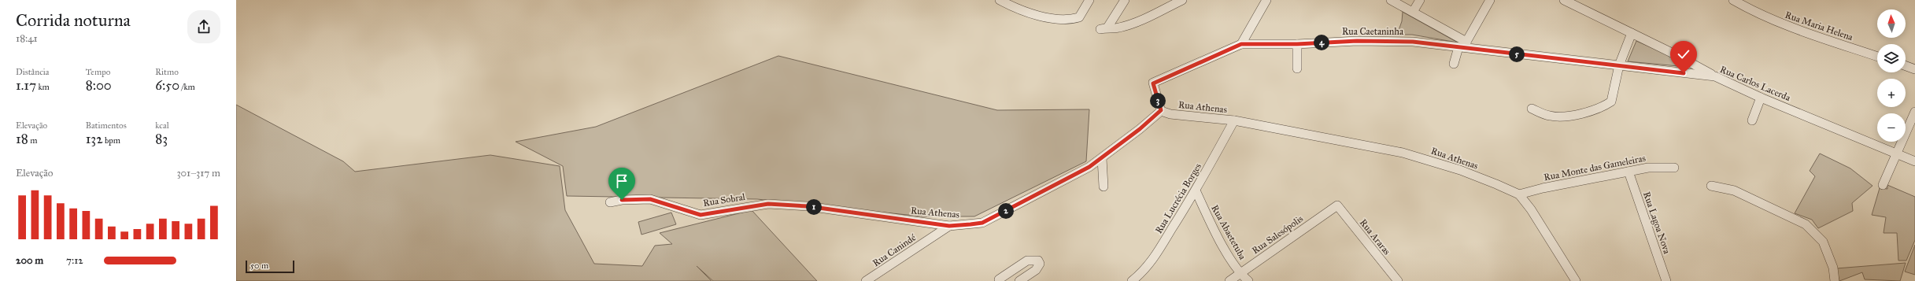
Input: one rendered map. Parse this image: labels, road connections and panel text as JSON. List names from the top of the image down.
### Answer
{
  "streets": {
    "street": [
      "Rua Maria Helena",
      "Rua Caetaninha",
      "Rua Carlos Lacerda",
      "Rua Athenas",
      "Rua Monte das Gameleiras",
      "Rua Lucrécia Borges",
      "Rua Sobral",
      "Rua Lagoa Nova",
      "Rua Abaetetuba",
      "Rua Salesópolis",
      "Rua Araras",
      "Rua Canindé"
    ]
  },
  "crossings": [
    ["Rua Caetaninha", "Rua Carlos Lacerda"],
    ["Rua Athenas", "Rua Monte das Gameleiras"],
    ["Rua Athenas", "Rua Lucrécia Borges"],
    ["Rua Athenas", "Rua Sobral"],
    ["Rua Athenas", "Rua Canindé"],
    ["Rua Monte das Gameleiras", "Rua Lagoa Nova"],
    ["Rua Lucrécia Borges", "Rua Abaetetuba"],
    ["Rua Abaetetuba", "Rua Salesópolis"],
    ["Rua Salesópolis", "Rua Araras"]
  ],
  "scale_bar": "50 m",
  "north": "top",
  "page": {
    "heading": ["Corrida noturna", "18:41"],
    "map_buttons": ["+", "−"],
    "pins": [
      "4",
      "5",
      "3",
      "1",
      "2"
    ],
    "stats": [
      ["Distância", "1.17 km"],
      ["Tempo", "8:00"],
      ["Ritmo", "6:50 /km"],
      ["Elevação", "18 m"],
      ["Batimentos", "132 bpm"],
      ["kcal", "83"]
    ],
    "chart": ["Elevação", "301–317 m"],
    "list": [
      {
        "name": "200 m",
        "note": "7:12"
      }
    ],
    "scale": "50 m"
  }
}
